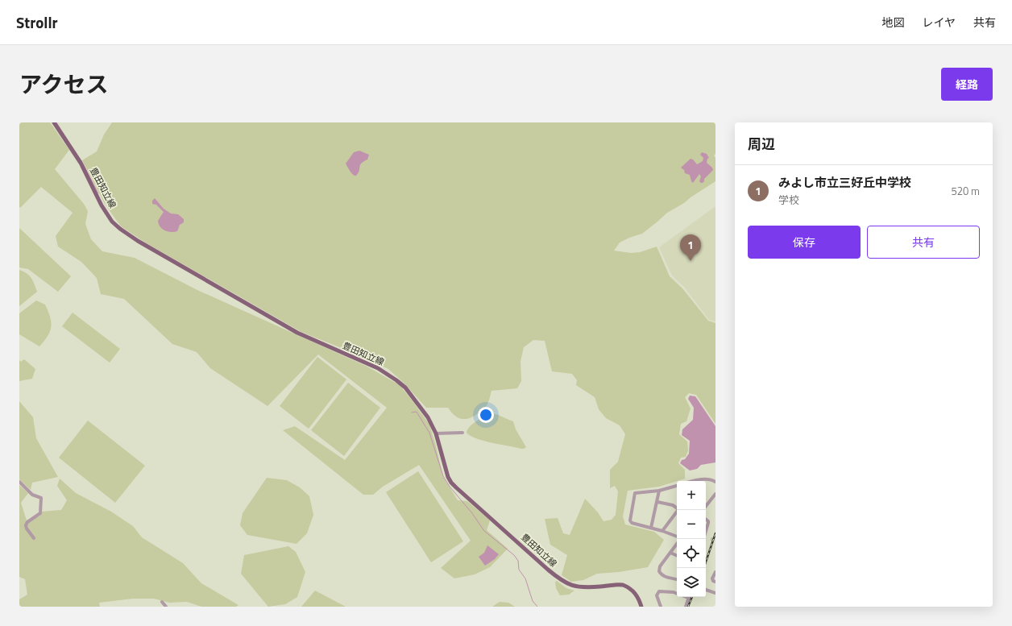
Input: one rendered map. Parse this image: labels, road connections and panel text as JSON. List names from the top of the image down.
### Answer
{
  "streets": {
    "main road": ["豊田知立線"]
  },
  "page": {
    "header": "Strollr",
    "nav": ["地図", "レイヤ", "共有"],
    "title": "アクセス",
    "buttons": [
      "経路",
      ["保存", "共有"]
    ],
    "heading": "周辺",
    "list": [
      {
        "mark": "1",
        "name": "みよし市立三好丘中学校",
        "note": "学校",
        "value": "520 m"
      }
    ],
    "pins": "1",
    "map_buttons": ["+", "−"]
  }
}
